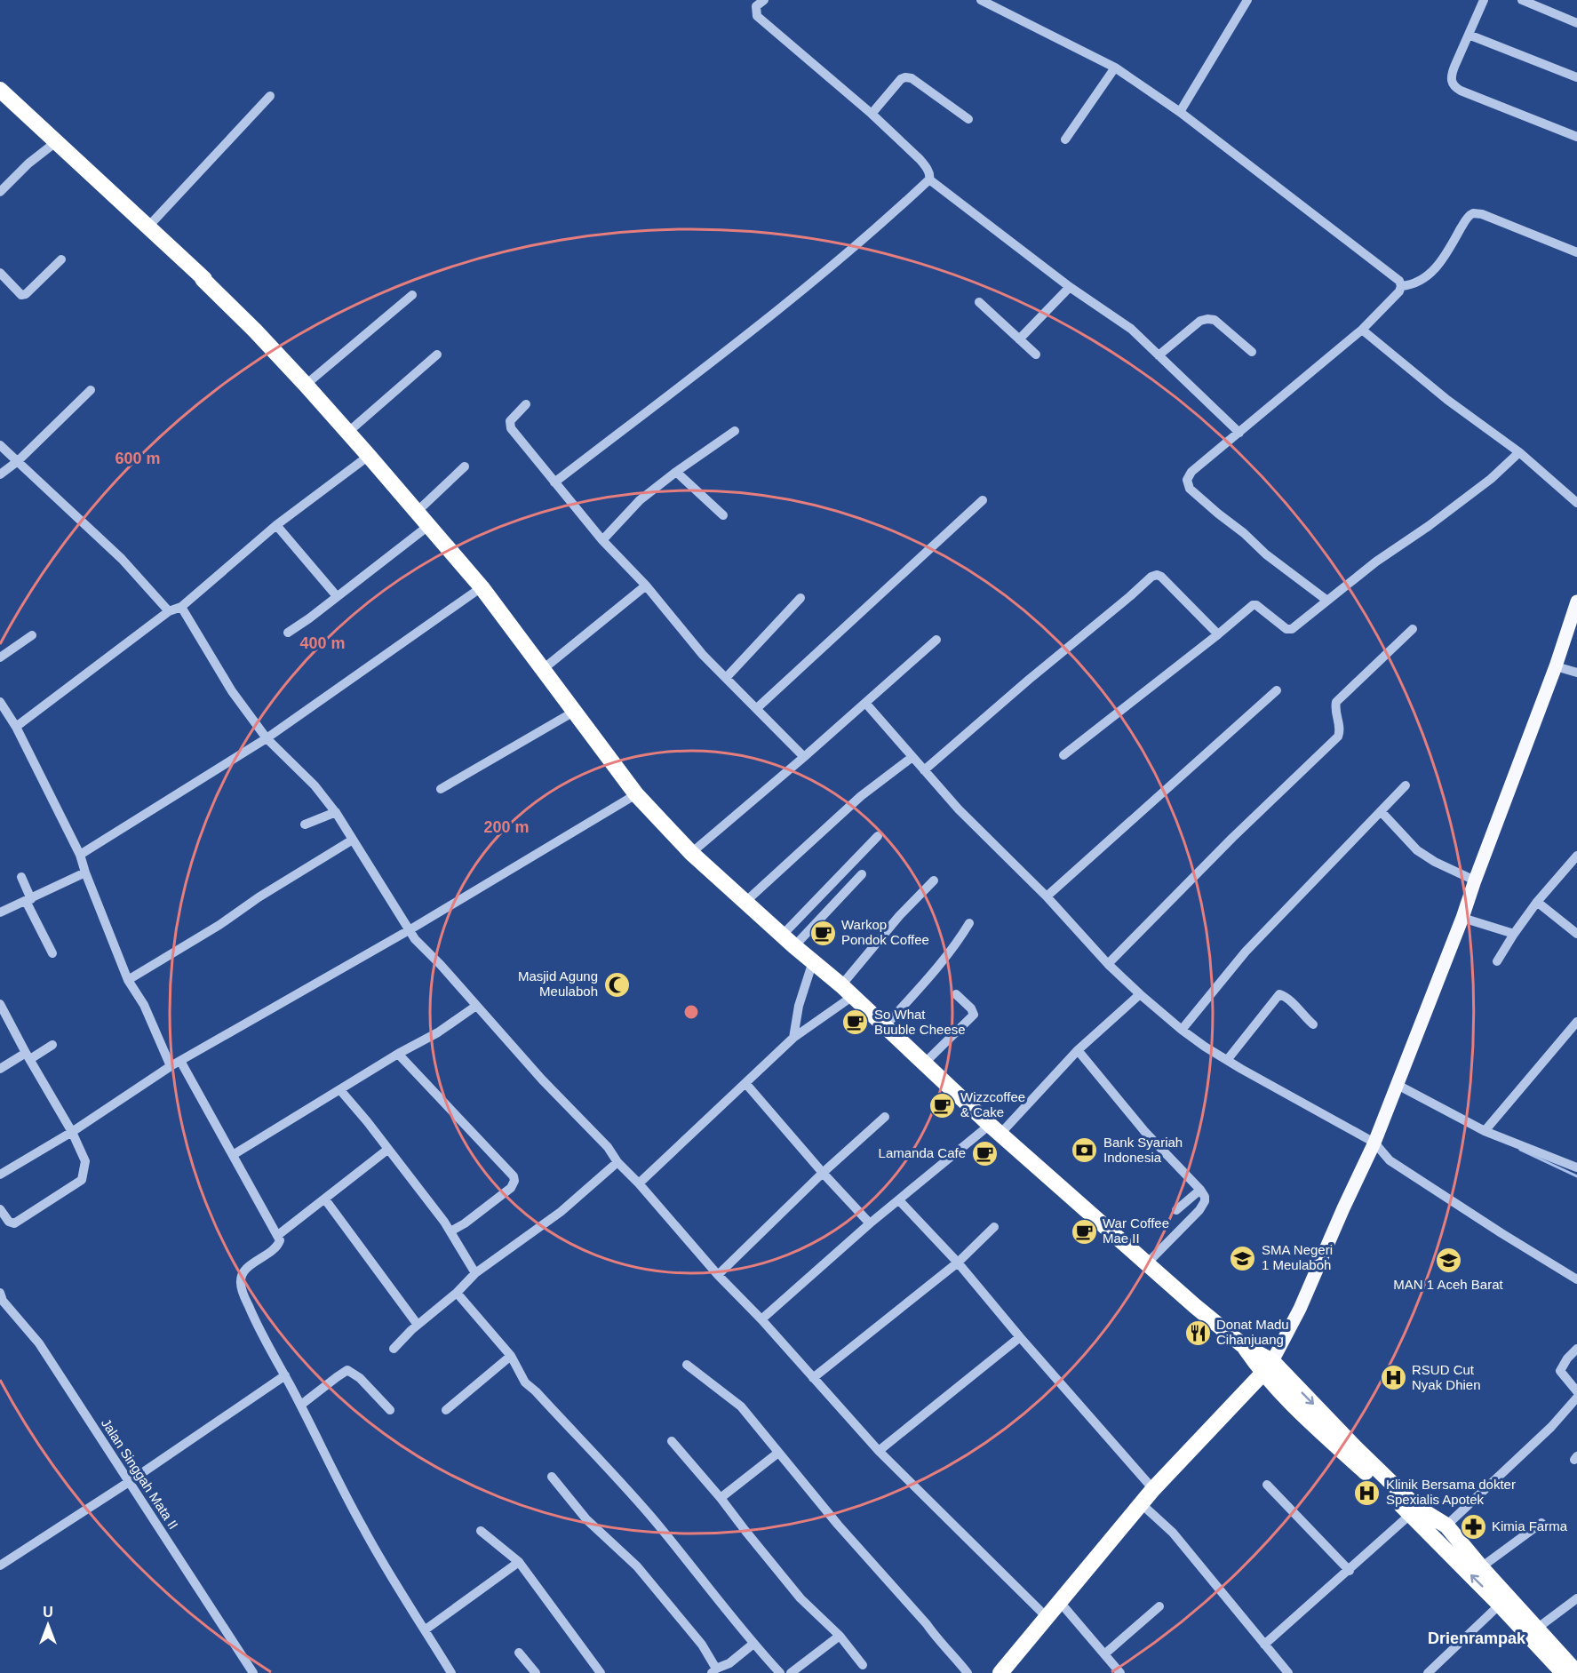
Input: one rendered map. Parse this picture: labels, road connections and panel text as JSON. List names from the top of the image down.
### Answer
{
  "streets": {
    "street": ["Jalan Singgah Mata II"]
  },
  "districts": ["Drienrampak"],
  "places": {
    "cafe": [
      "Warkop Pondok Coffee",
      "So What Buuble Cheese",
      "Wizzcoffee & Cake",
      "Lamanda Cafe",
      "War Coffee Mae II"
    ],
    "mosque": ["Masjid Agung Meulaboh"],
    "bank": ["Bank Syariah Indonesia"],
    "school or university": ["SMA Negeri 1 Meulaboh", "MAN 1 Aceh Barat"],
    "restaurant": ["Donat Madu Cihanjuang"],
    "hospital": ["RSUD Cut Nyak Dhien", "Klinik Bersama dokter Spexialis Apotek"],
    "pharmacy": ["Kimia Farma"]
  },
  "north": "top",
  "rings": ["600 m", "400 m", "200 m"]
}
